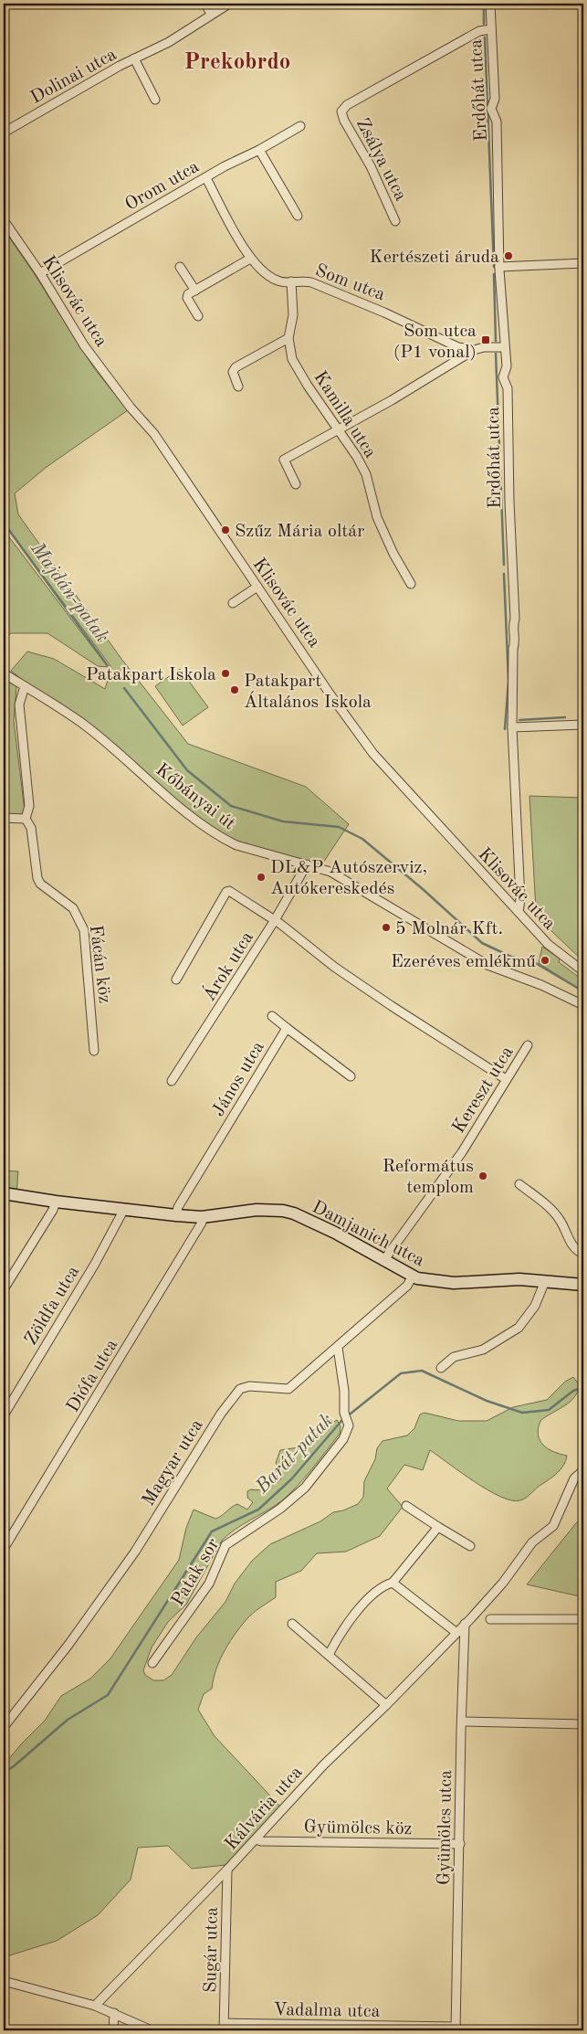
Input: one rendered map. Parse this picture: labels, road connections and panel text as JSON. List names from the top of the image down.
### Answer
{
  "streets": {
    "main road": ["Damjanich utca"],
    "street": [
      "Dolinai utca",
      "Erdőhát utca",
      "Zsálya utca",
      "Orom utca",
      "Som utca",
      "Klisovác utca",
      "Kamilla utca",
      "Kőbányai út",
      "Fácán köz",
      "Árok utca",
      "János utca",
      "Kereszt utca",
      "Zöldfa utca",
      "Diófa utca",
      "Magyar utca",
      "Patak sor",
      "Kálvária utca",
      "Gyümölcs köz",
      "Gyümölcs utca",
      "Sugár utca",
      "Vadalma utca"
    ]
  },
  "crossings": [
    ["Erdőhát utca", "Zsálya utca"],
    ["Erdőhát utca", "Som utca"],
    ["Erdőhát utca", "Klisovác utca"],
    ["Orom utca", "Som utca"],
    ["Orom utca", "Klisovác utca"],
    ["Som utca", "Kamilla utca"],
    ["Kőbányai út", "Árok utca"],
    ["János utca", "Damjanich utca"],
    ["Kereszt utca", "Damjanich utca"],
    ["Damjanich utca", "Zöldfa utca"],
    ["Damjanich utca", "Diófa utca"],
    ["Damjanich utca", "Magyar utca"],
    ["Magyar utca", "Patak sor"],
    ["Kálvária utca", "Gyümölcs köz"],
    ["Kálvária utca", "Gyümölcs utca"],
    ["Kálvária utca", "Sugár utca"],
    ["Gyümölcs köz", "Gyümölcs utca"],
    ["Gyümölcs utca", "Vadalma utca"],
    ["Sugár utca", "Vadalma utca"]
  ],
  "districts": ["Prekobrdo"],
  "water": ["Majdán-patak", "Barát-patak"],
  "places": {
    "other": [
      "Kertészeti áruda",
      "Szűz Mária oltár",
      "Patakpart Iskola",
      "Patakpart Általános Iskola",
      "DL&P Autószerviz, Autókereskedés",
      "5 Molnár Kft.",
      "Ezeréves emlékmű",
      "Református templom"
    ],
    "transit": ["Som utca (P1 vonal)"]
  }
}
